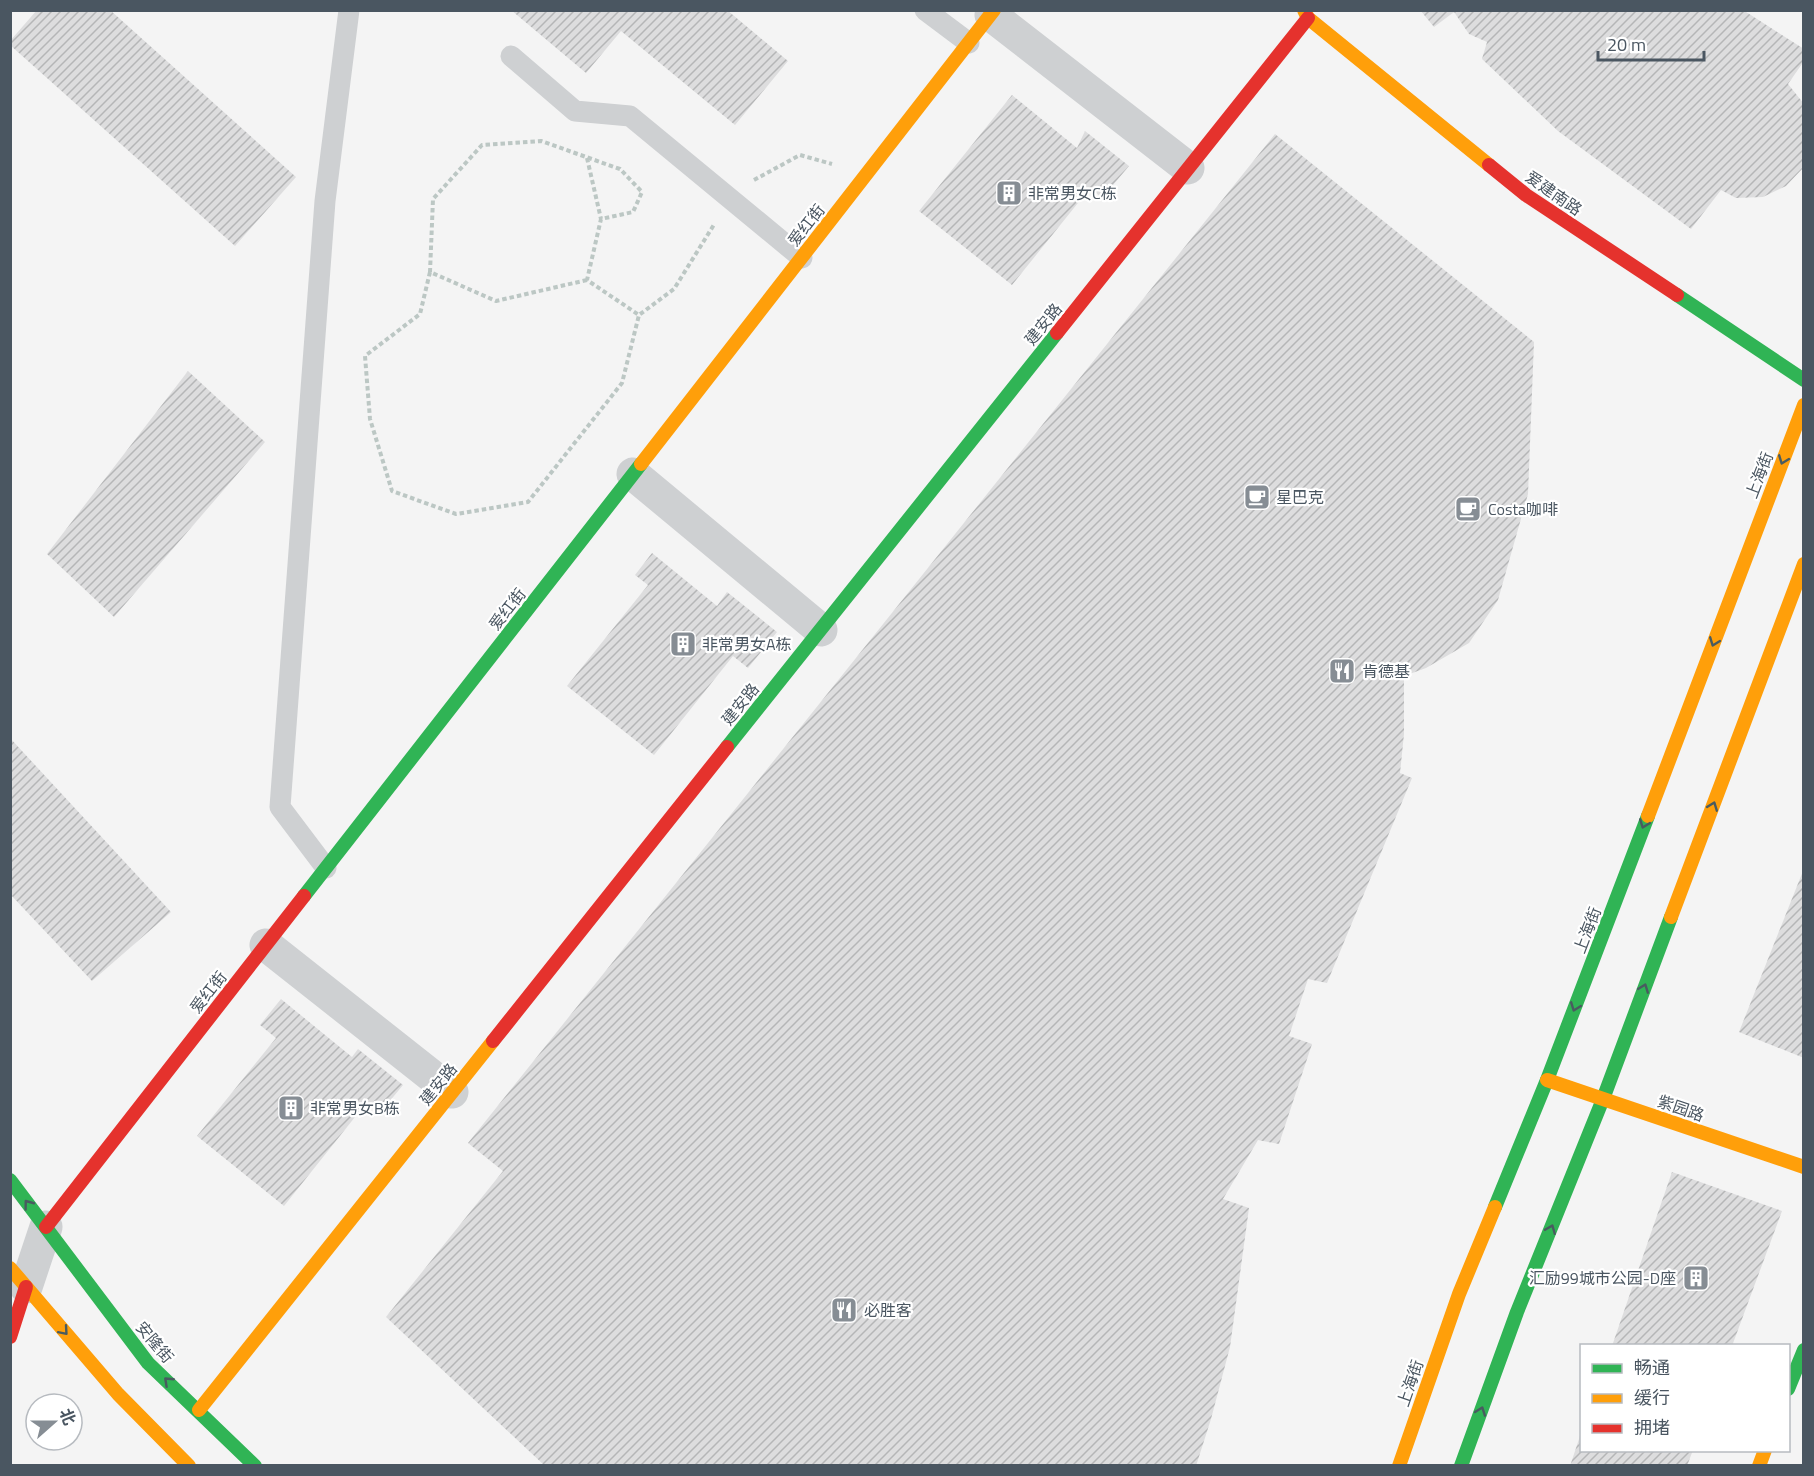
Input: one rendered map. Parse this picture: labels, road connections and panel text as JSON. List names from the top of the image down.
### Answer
{
  "streets": {
    "street": [
      "爱建南路",
      "爱红街",
      "建安路",
      "上海街",
      "紫园路",
      "安隆街"
    ]
  },
  "crossings": [
    ["爱建南路", "建安路"],
    ["爱红街", "安隆街"],
    ["建安路", "安隆街"],
    ["上海街", "紫园路"]
  ],
  "places": {
    "building": [
      "非常男女C栋",
      "非常男女A栋",
      "非常男女B栋",
      "汇励99城市公园-D座"
    ],
    "cafe": ["星巴克", "Costa咖啡"],
    "restaurant": ["肯德基", "必胜客"]
  },
  "legend": ["畅通", "缓行", "拥堵"],
  "scale_bar": "20 m",
  "north": "right"
}
